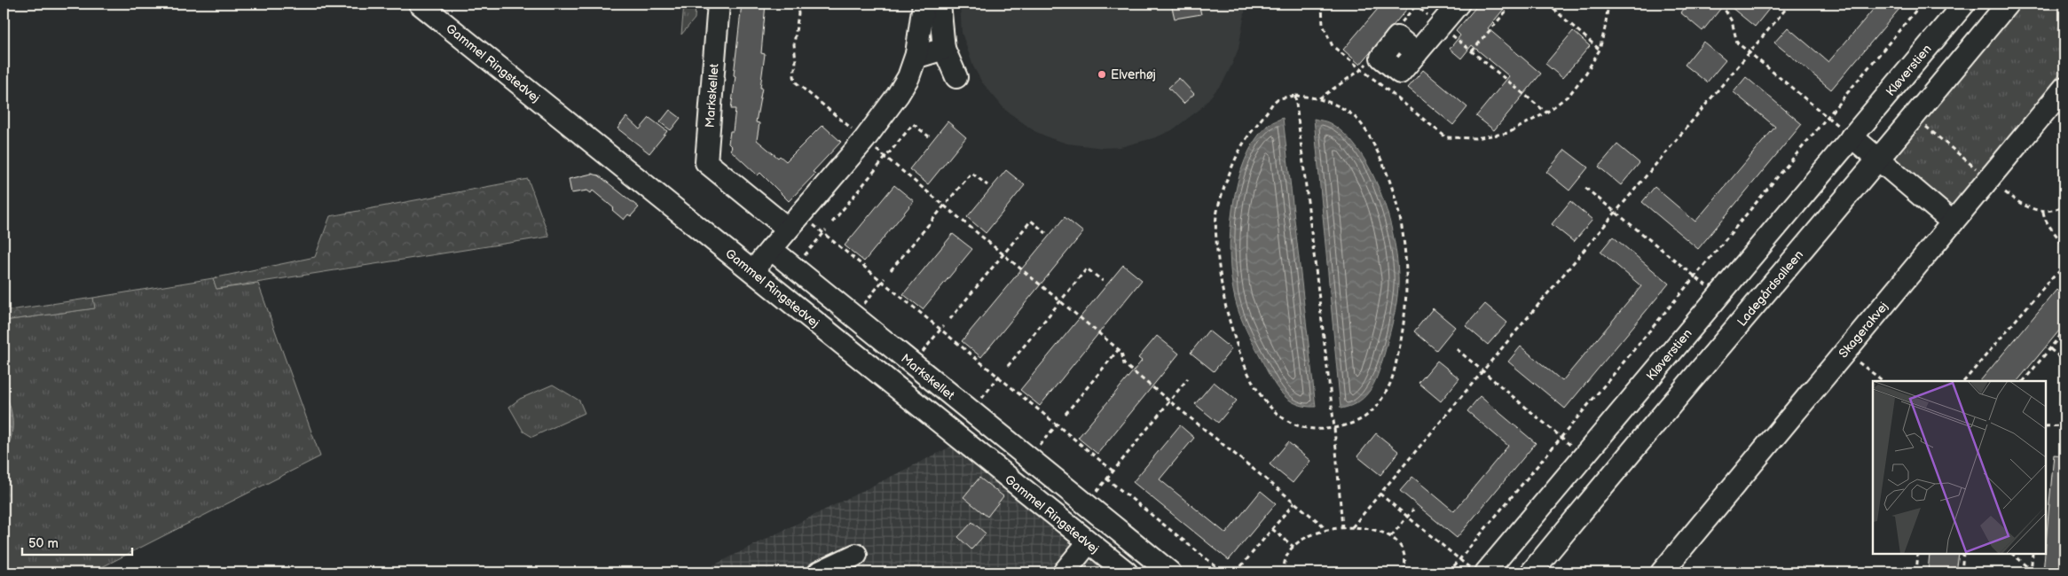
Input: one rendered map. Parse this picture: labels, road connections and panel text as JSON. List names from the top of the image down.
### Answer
{
  "streets": {
    "street": [
      "Gammel Ringstedvej",
      "Kløverstien",
      "Markskellet",
      "Ladegårdsalleen",
      "Skagerakvej"
    ]
  },
  "places": ["Elverhøj"],
  "scale_bar": "50 m"
}
